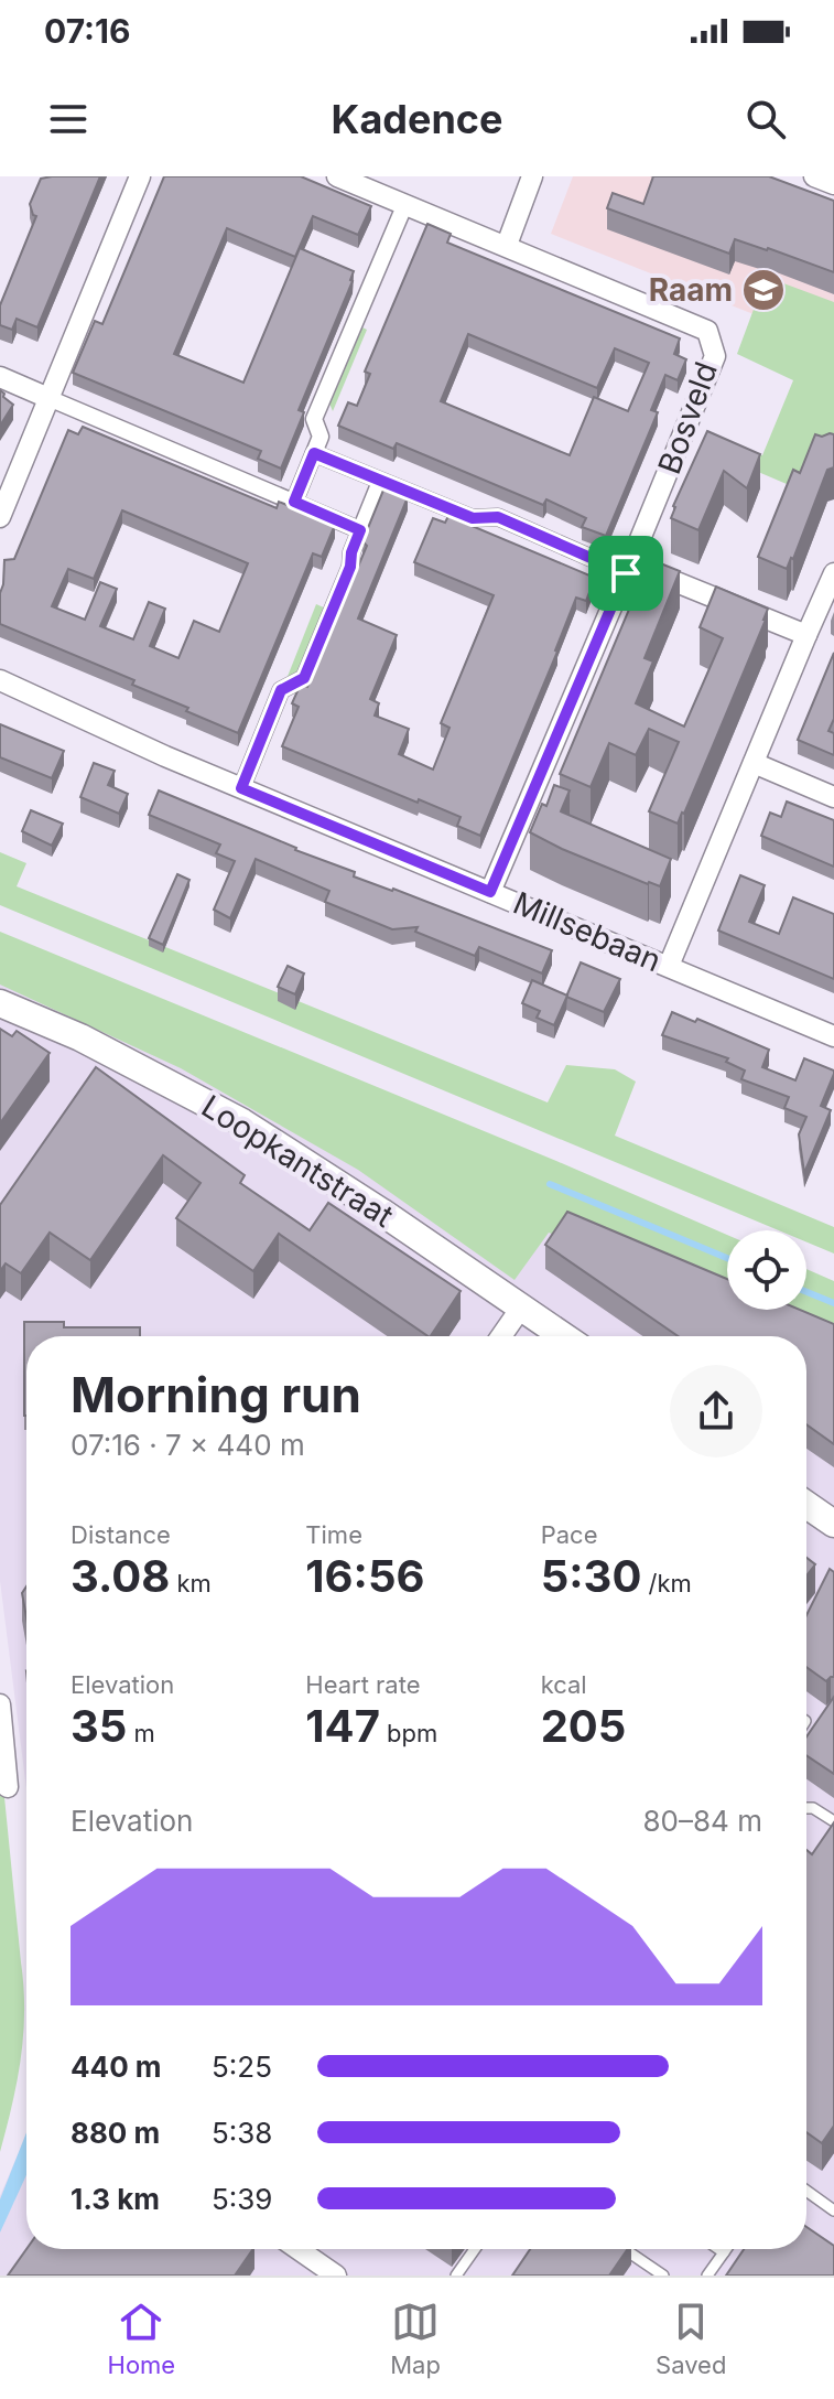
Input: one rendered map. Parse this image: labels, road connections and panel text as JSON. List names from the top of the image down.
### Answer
{
  "streets": {
    "street": ["Bosveld", "Millsebaan", "Loopkantstraat"]
  },
  "crossings": [
    ["Bosveld", "Millsebaan"]
  ],
  "places": {
    "school or university": ["Raam"]
  },
  "page": {
    "status": "07:16",
    "header": "Kadence",
    "heading": ["Morning run", "07:16 · 7 × 440 m"],
    "stats": [
      ["Distance", "3.08 km"],
      ["Time", "16:56"],
      ["Pace", "5:30 /km"],
      ["Elevation", "35 m"],
      ["Heart rate", "147 bpm"],
      ["kcal", "205"]
    ],
    "chart": ["Elevation", "80–84 m"],
    "list": [
      {
        "name": "440 m",
        "note": "5:25"
      },
      {
        "name": "880 m",
        "note": "5:38"
      },
      {
        "name": "1.3 km",
        "note": "5:39"
      }
    ],
    "tabs": ["Home", "Map", "Saved"]
  }
}
